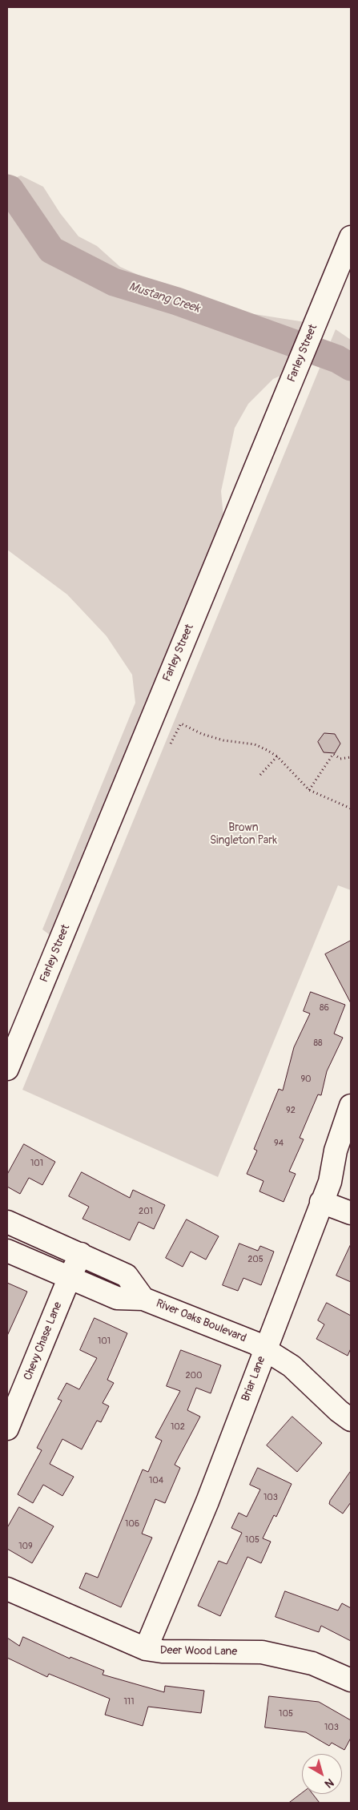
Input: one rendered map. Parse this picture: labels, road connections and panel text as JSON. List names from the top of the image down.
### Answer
{
  "streets": {
    "street": [
      "Farley Street",
      "River Oaks Boulevard",
      "Chevy Chase Lane",
      "Briar Lane",
      "Deer Wood Lane"
    ]
  },
  "crossings": [
    ["River Oaks Boulevard", "Chevy Chase Lane"],
    ["River Oaks Boulevard", "Briar Lane"],
    ["Briar Lane", "Deer Wood Lane"]
  ],
  "water": ["Mustang Creek"],
  "parks": ["Brown Singleton Park"],
  "house_numbers": [
    "86",
    "88",
    "90",
    "92",
    "94",
    "101",
    "201",
    "205",
    "101",
    "200",
    "102",
    "104",
    "103",
    "106",
    "105",
    "109",
    "111",
    "105",
    "103"
  ],
  "north": "bottom right"
}
